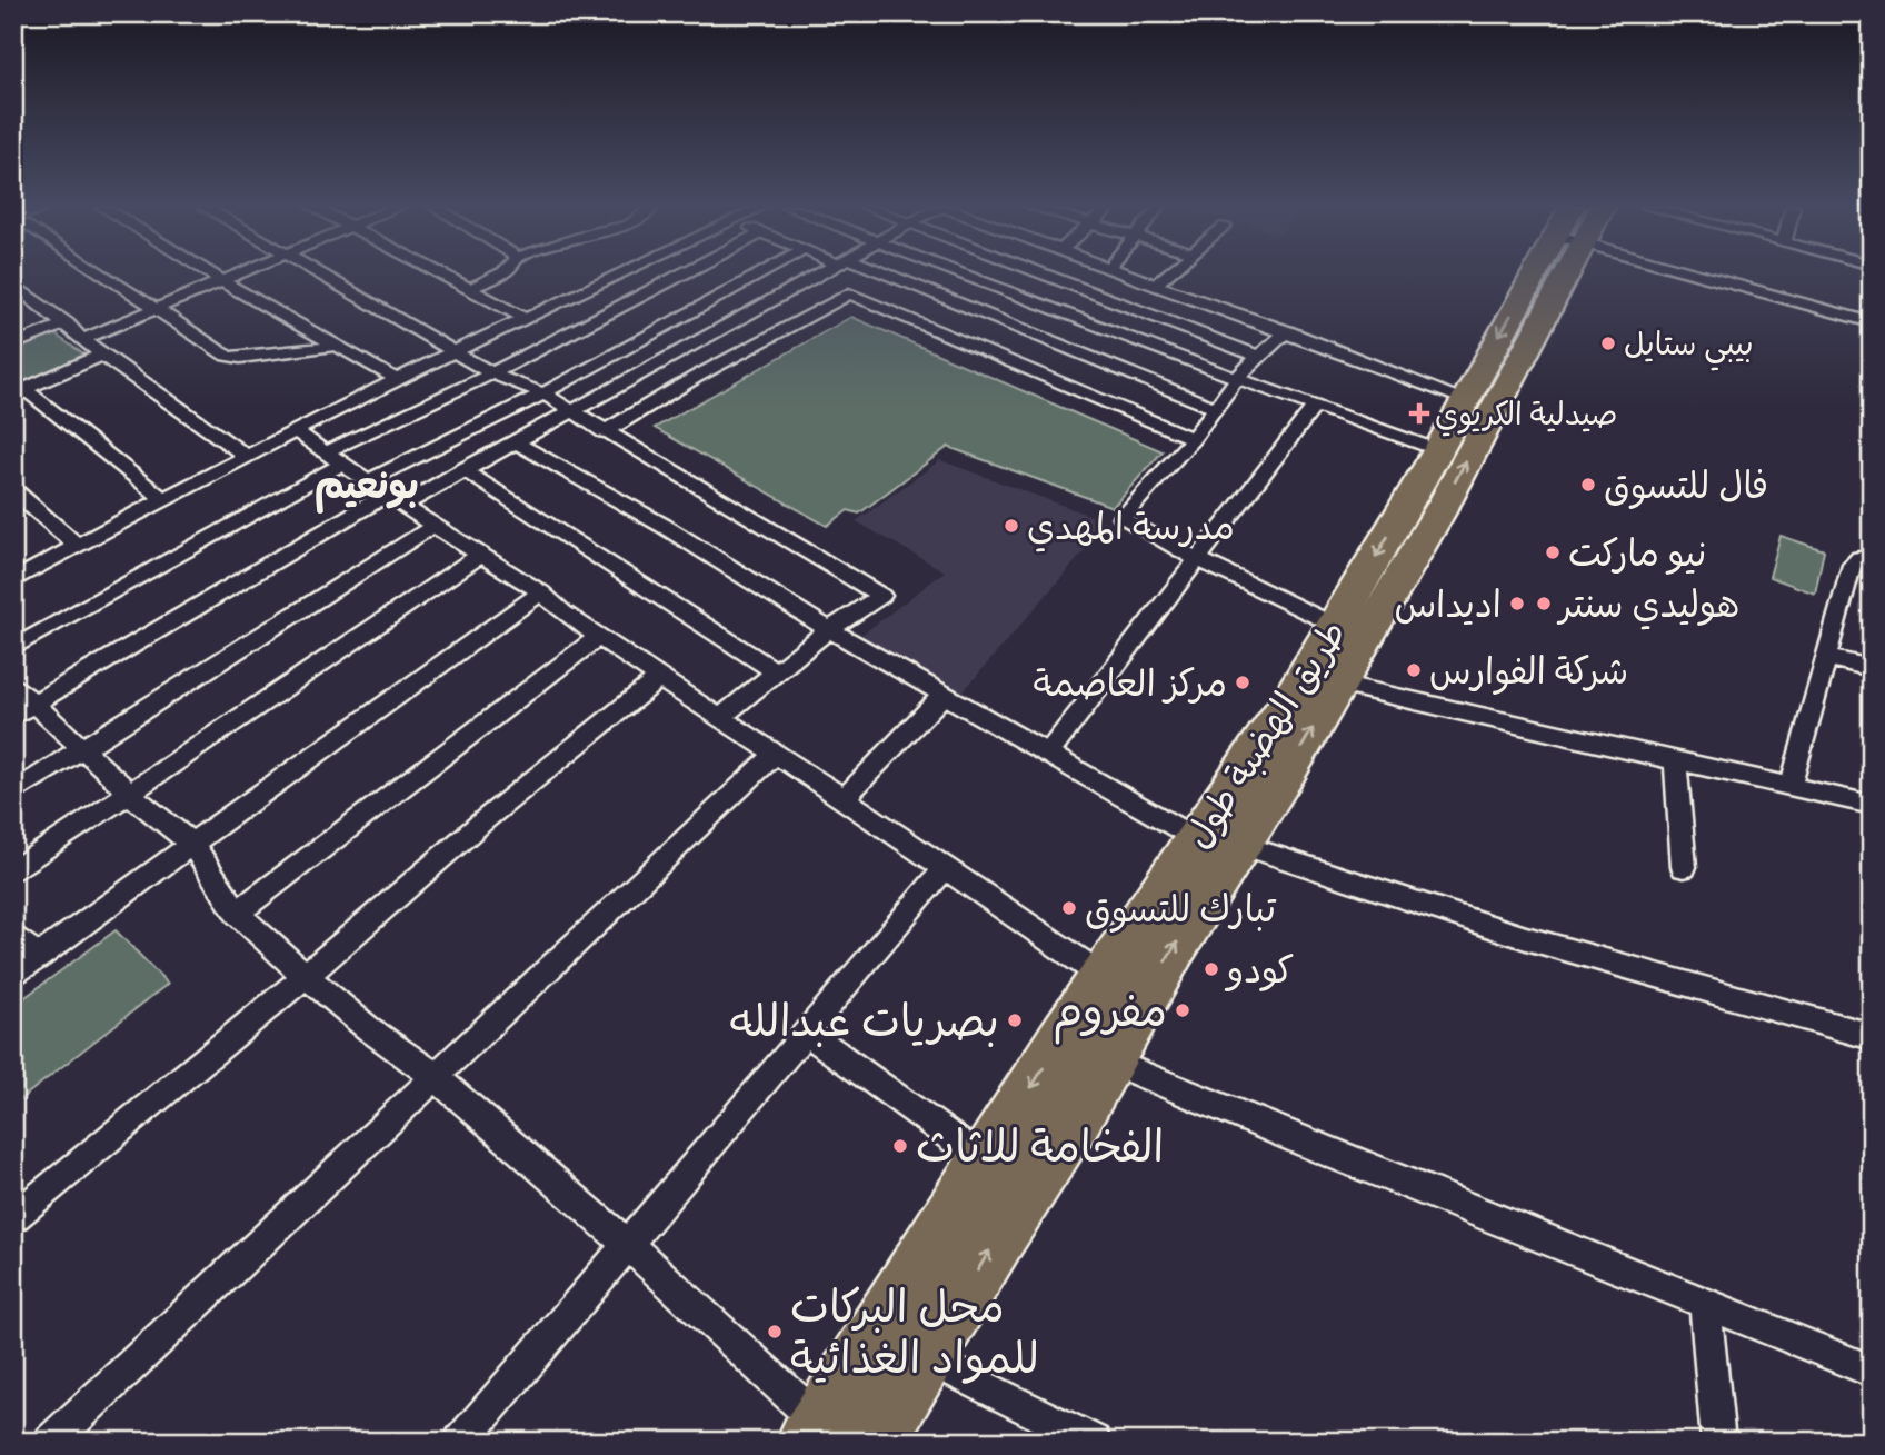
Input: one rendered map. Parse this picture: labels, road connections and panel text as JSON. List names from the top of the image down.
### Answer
{
  "streets": {
    "highway": ["طريق الهضبة طول"]
  },
  "districts": ["بونعيم"],
  "places": {
    "other": [
      "بيبي ستايل",
      "فال للتسوق",
      "مدرسة المهدي",
      "نيو ماركت",
      "اديداس",
      "هوليدي سنتر",
      "شركة الفوارس",
      "مركز العاصمة",
      "تبارك للتسوق",
      "كودو",
      "مفروم",
      "بصريات عبدالله",
      "الفخامة للاثاث",
      "محل البركات للمواد الغذائية"
    ],
    "health": ["صيدلية الكريوي"]
  }
}
